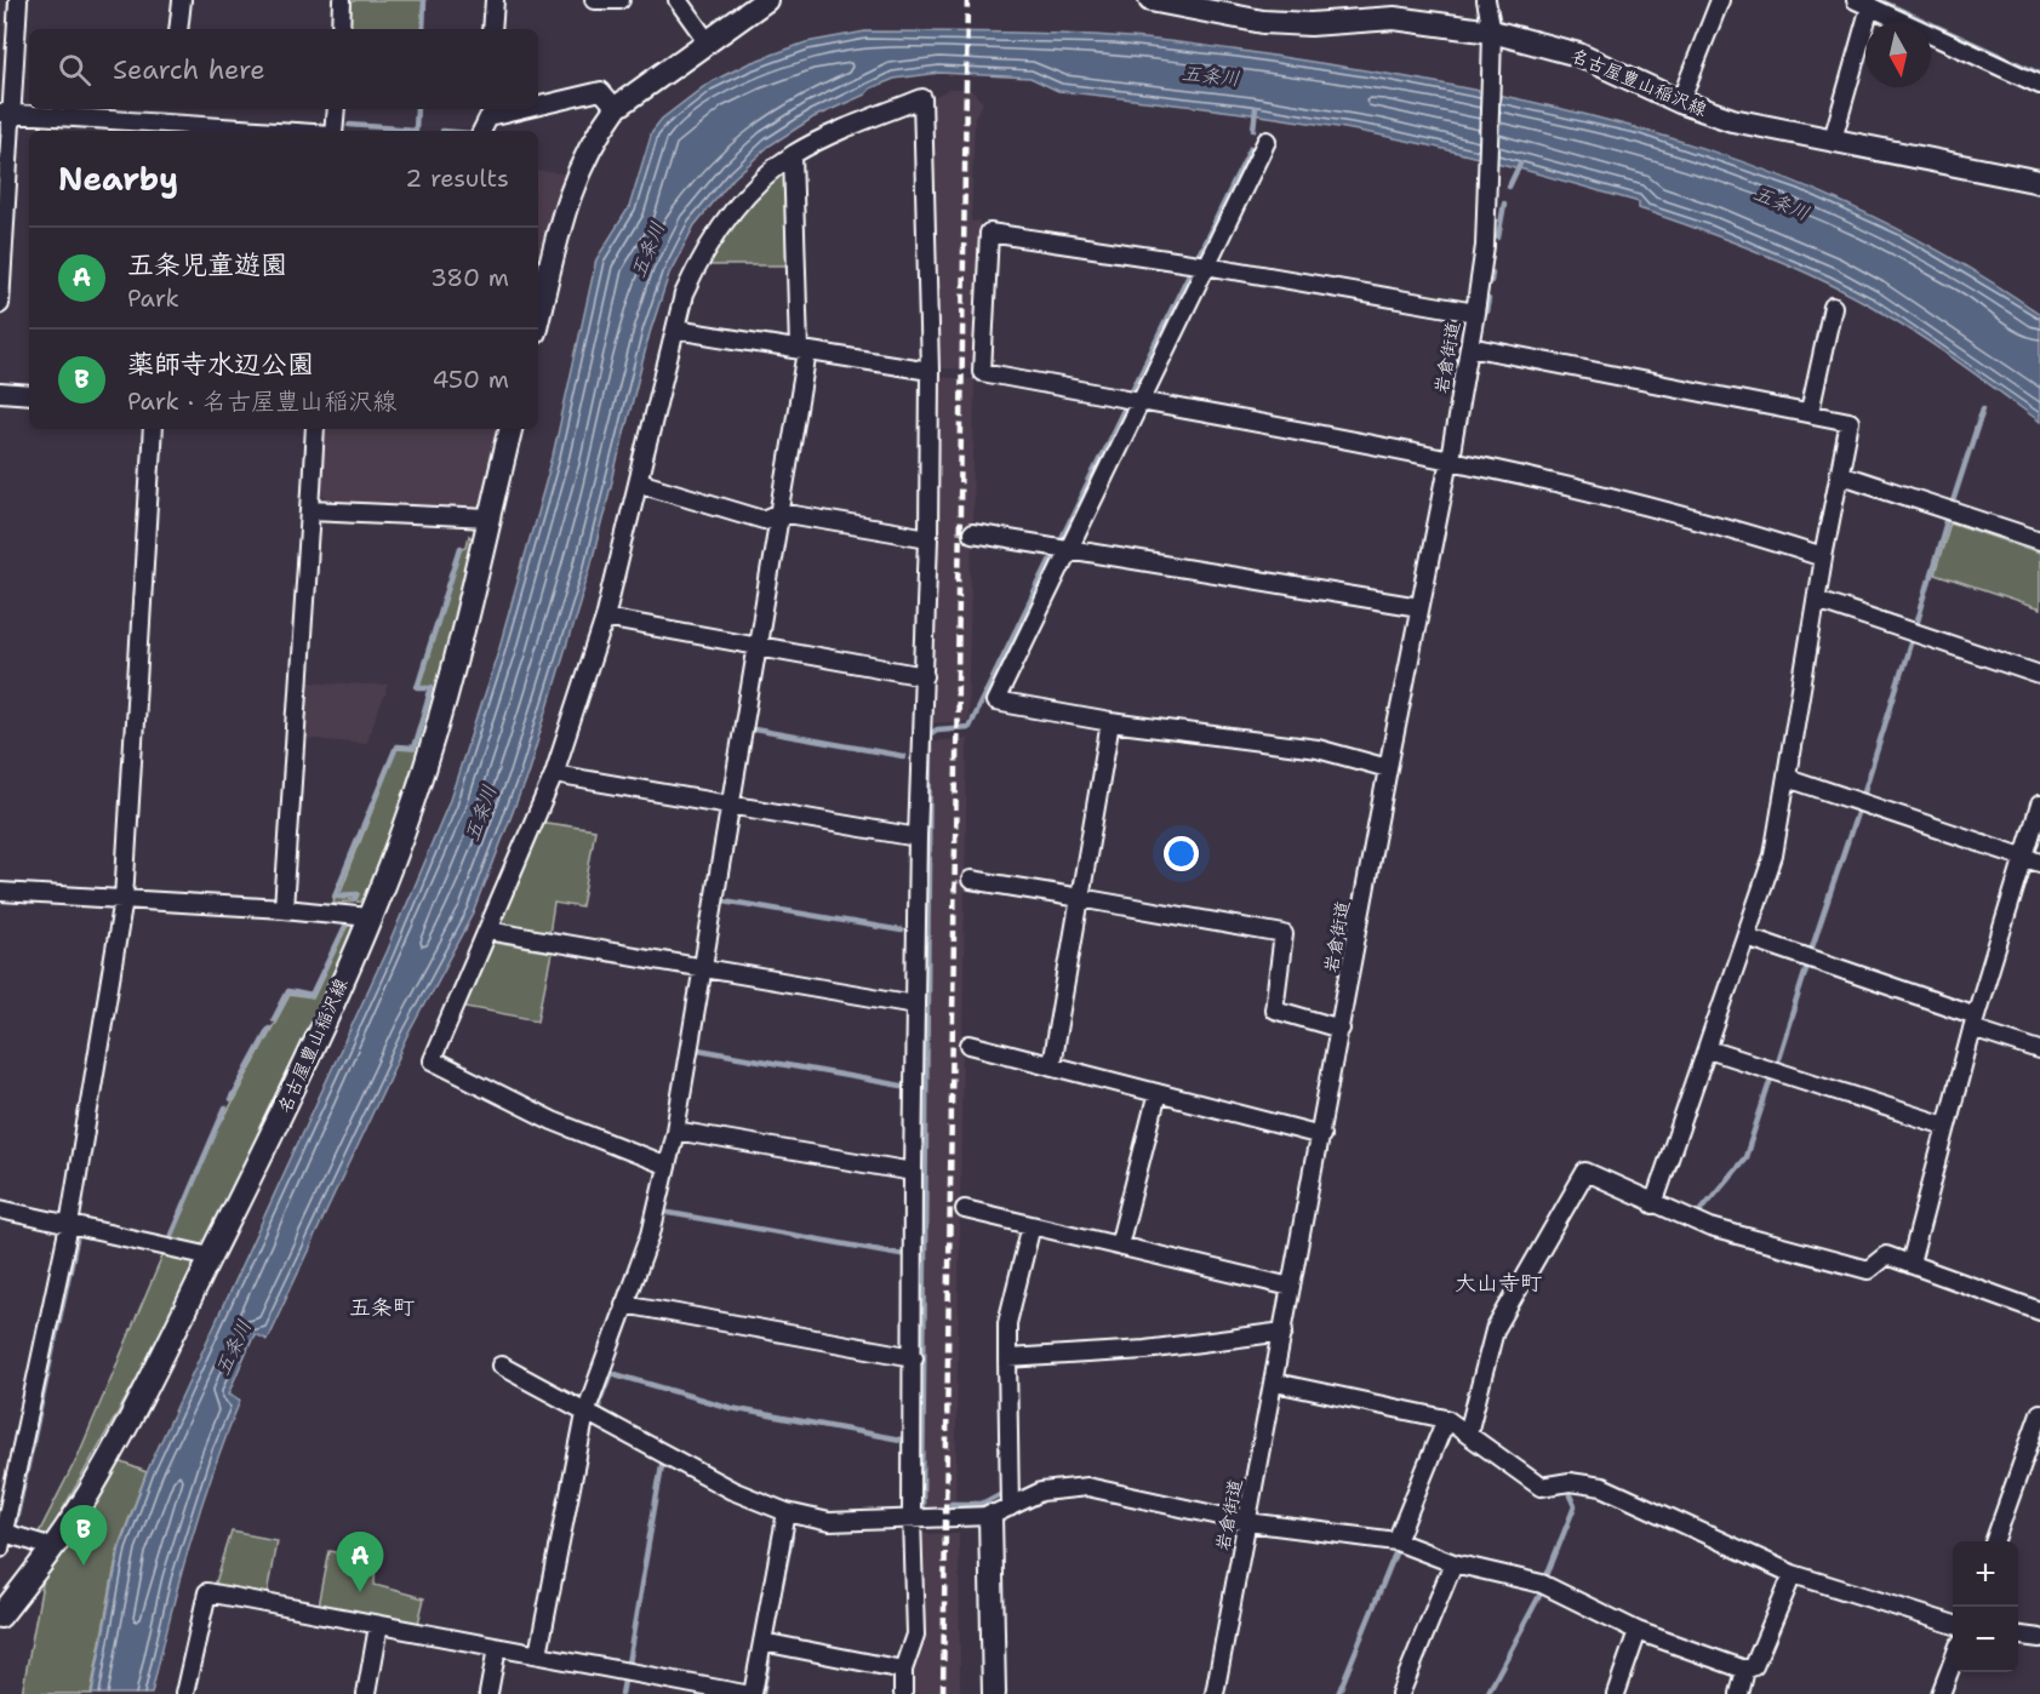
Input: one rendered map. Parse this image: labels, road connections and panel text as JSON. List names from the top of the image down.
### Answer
{
  "streets": {
    "main road": ["名古屋豊山稲沢線"],
    "street": ["岩倉街道"]
  },
  "crossings": [
    ["名古屋豊山稲沢線", "岩倉街道"]
  ],
  "districts": ["大山寺町", "五条町"],
  "water": ["五条川"],
  "north": "bottom",
  "page": {
    "search": "Search here",
    "heading": ["Nearby", "2 results"],
    "list": [
      {
        "mark": "A",
        "name": "五条児童遊園",
        "note": "Park",
        "value": "380 m"
      },
      {
        "mark": "B",
        "name": "薬師寺水辺公園",
        "note": "Park · 名古屋豊山稲沢線",
        "value": "450 m"
      }
    ],
    "pins": ["B", "A"],
    "map_buttons": ["+", "−"]
  }
}
